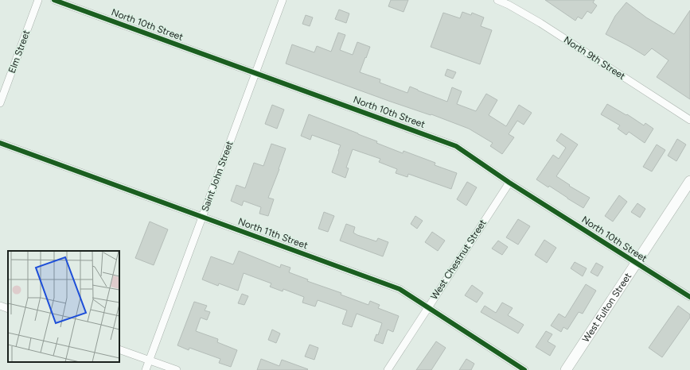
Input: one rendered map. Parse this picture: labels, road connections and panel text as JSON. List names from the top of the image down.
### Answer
{
  "streets": {
    "street": [
      "North 10th Street",
      "Elm Street",
      "North 9th Street",
      "Saint John Street",
      "North 11th Street",
      "West Chestnut Street",
      "West Fulton Street"
    ]
  },
  "crossings": [
    ["North 10th Street", "Saint John Street"],
    ["North 10th Street", "West Chestnut Street"],
    ["North 10th Street", "West Fulton Street"],
    ["Saint John Street", "North 11th Street"],
    ["North 11th Street", "West Chestnut Street"]
  ]
}
